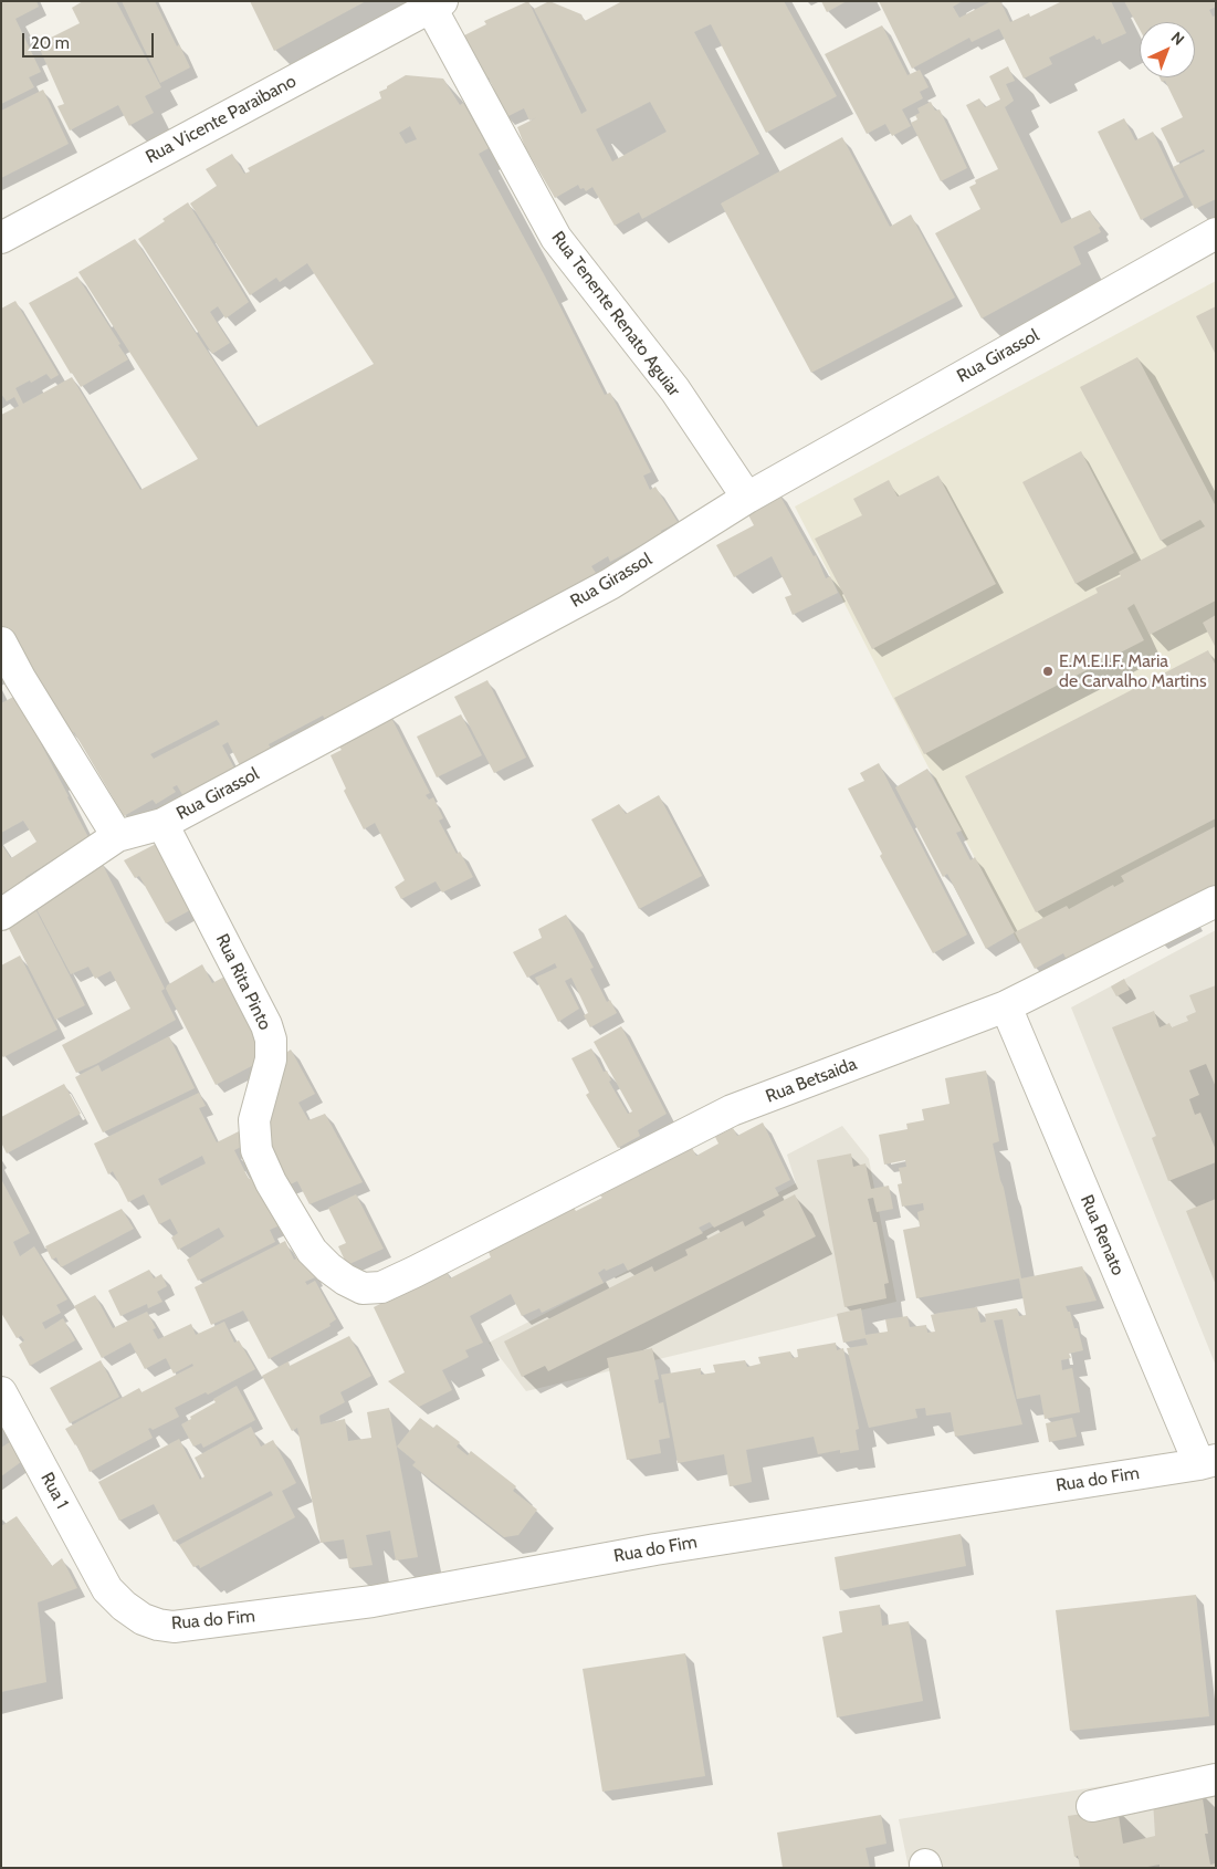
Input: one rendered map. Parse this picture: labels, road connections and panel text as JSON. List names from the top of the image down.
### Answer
{
  "streets": {
    "street": [
      "Rua Vicente Paraibano",
      "Rua Tenente Renato Aguiar",
      "Rua Girassol",
      "Rua Rita Pinto",
      "Rua Betsaida",
      "Rua Renato",
      "Rua do Fim",
      "Rua 1"
    ]
  },
  "crossings": [
    ["Rua Vicente Paraibano", "Rua Tenente Renato Aguiar"],
    ["Rua Tenente Renato Aguiar", "Rua Girassol"],
    ["Rua Girassol", "Rua Rita Pinto"],
    ["Rua Rita Pinto", "Rua Betsaida"],
    ["Rua Betsaida", "Rua Renato"],
    ["Rua Renato", "Rua do Fim"],
    ["Rua do Fim", "Rua 1"]
  ],
  "places": ["E.M.E.I.F. Maria de Carvalho Martins"],
  "scale_bar": "20 m",
  "north": "top right"
}
